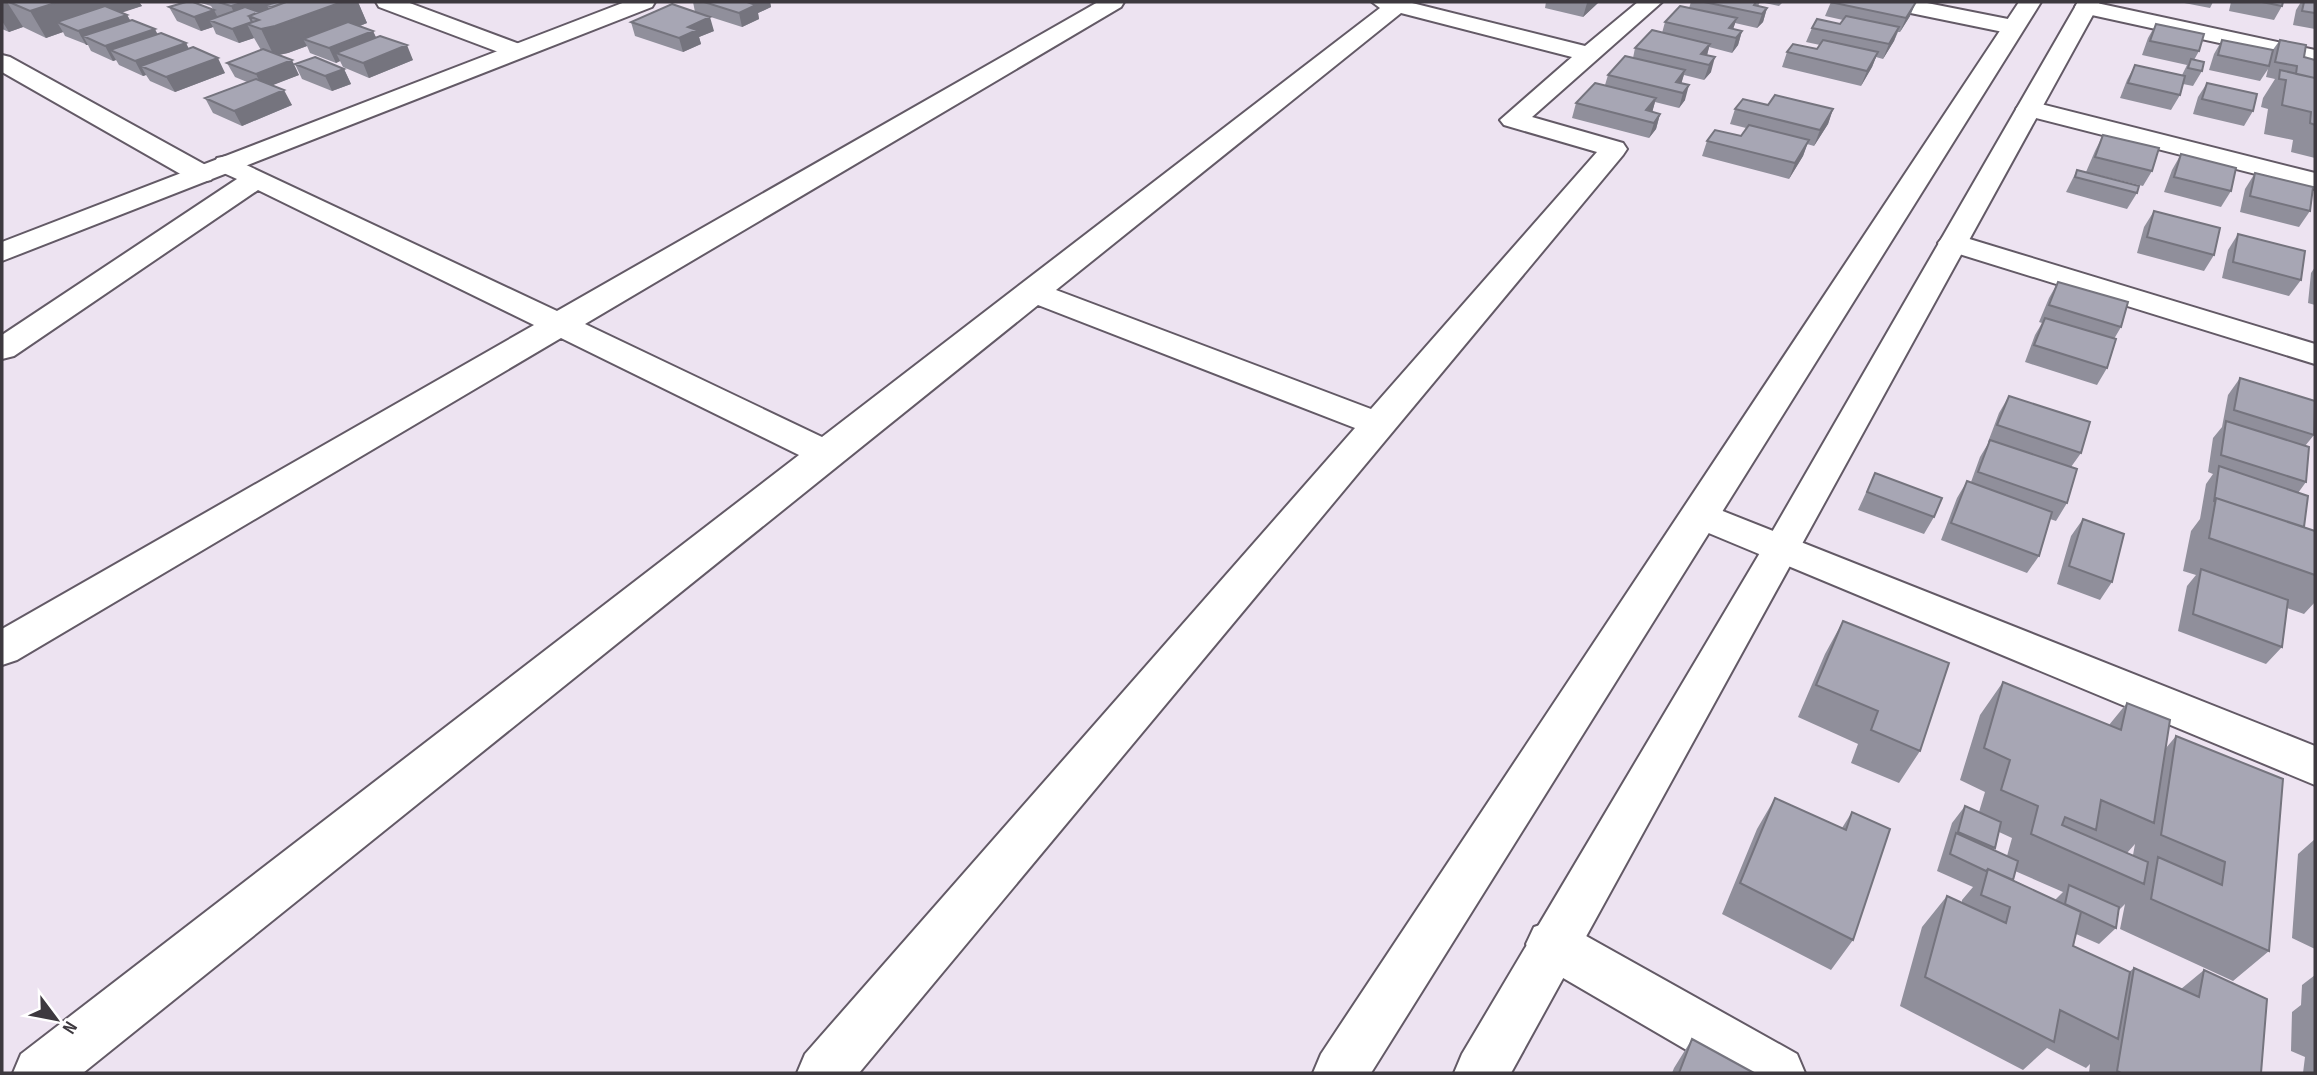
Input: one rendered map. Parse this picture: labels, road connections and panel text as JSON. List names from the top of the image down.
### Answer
{
  "north": "bottom right"
}
